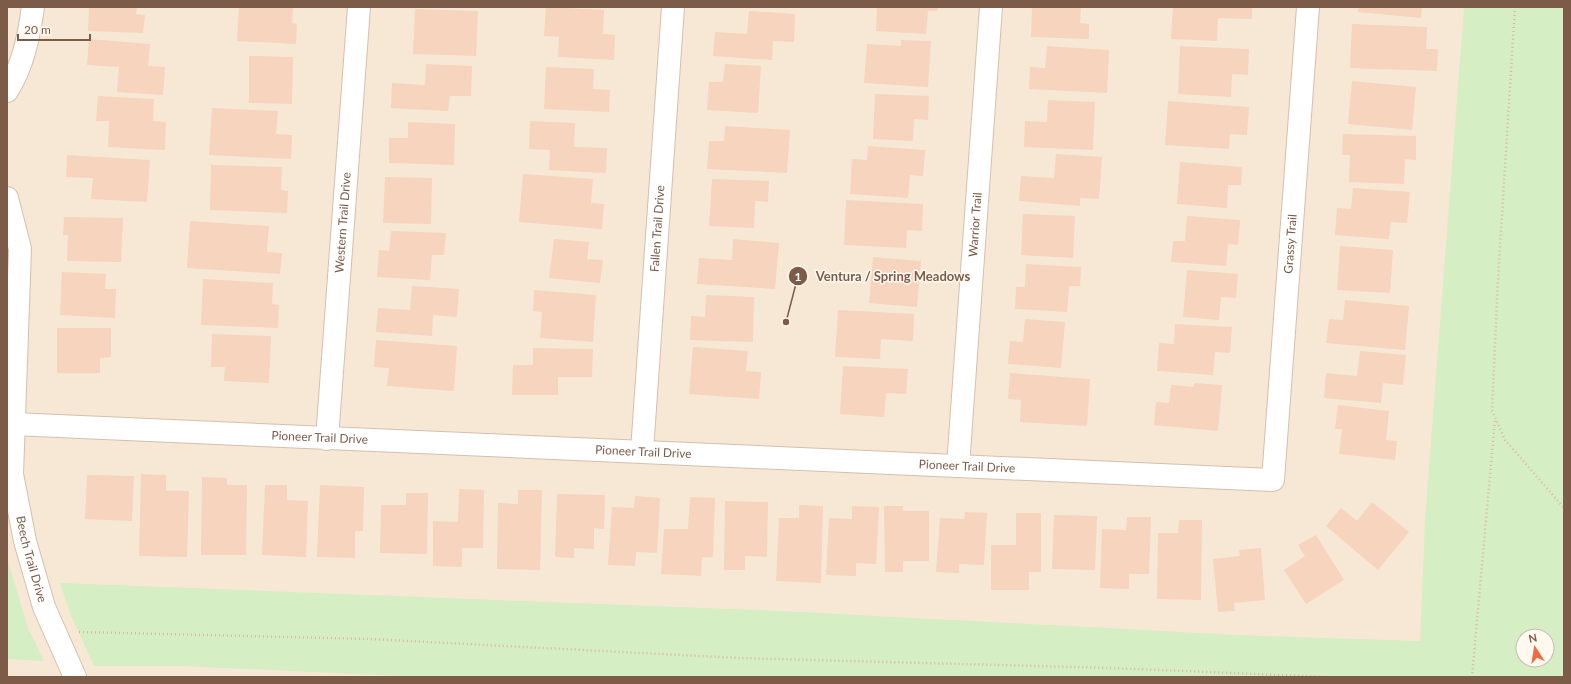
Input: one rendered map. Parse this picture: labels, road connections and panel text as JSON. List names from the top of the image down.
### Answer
{
  "streets": {
    "street": [
      "Western Trail Drive",
      "Warrior Trail",
      "Fallen Trail Drive",
      "Grassy Trail",
      "Pioneer Trail Drive",
      "Beech Trail Drive"
    ]
  },
  "crossings": [
    ["Western Trail Drive", "Pioneer Trail Drive"],
    ["Warrior Trail", "Pioneer Trail Drive"],
    ["Fallen Trail Drive", "Pioneer Trail Drive"],
    ["Grassy Trail", "Pioneer Trail Drive"],
    ["Pioneer Trail Drive", "Beech Trail Drive"]
  ],
  "places": ["Ventura / Spring Meadows"],
  "scale_bar": "20 m",
  "north": "top"
}
